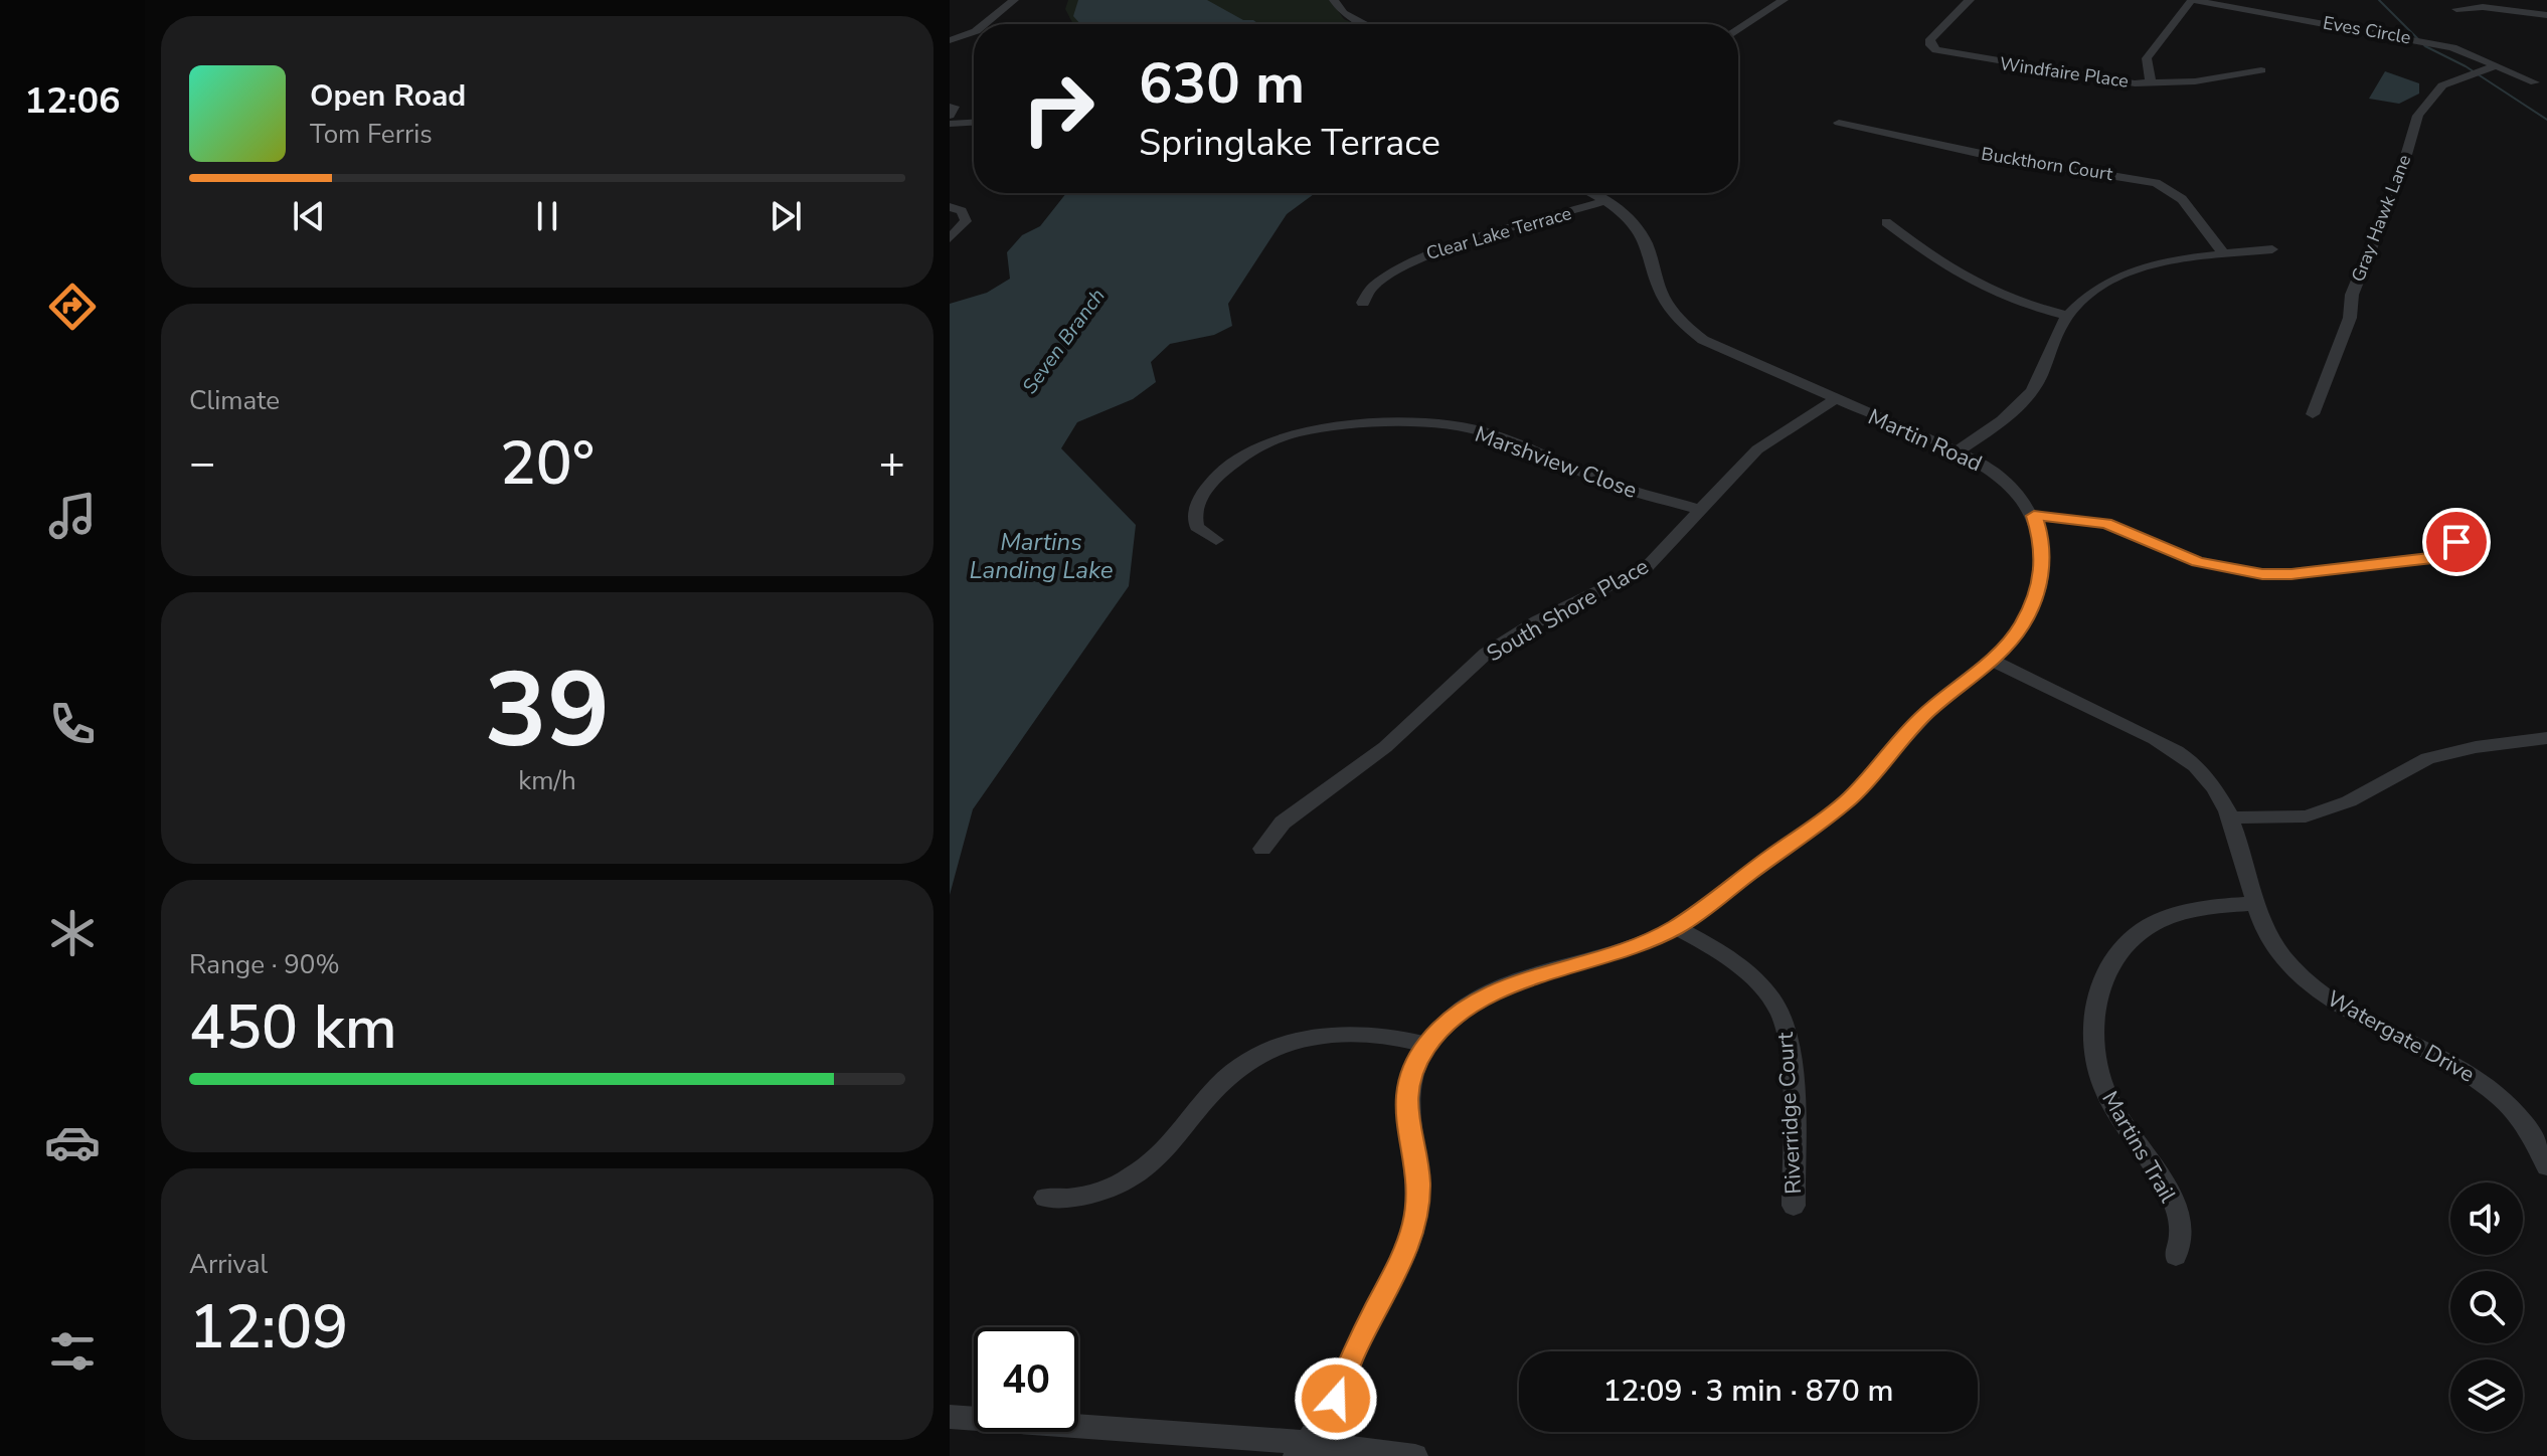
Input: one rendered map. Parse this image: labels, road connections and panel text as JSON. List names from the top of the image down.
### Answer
{
  "streets": {
    "street": [
      "Eves Circle",
      "Windfaire Place",
      "Buckthorn Court",
      "Gray Hawk Lane",
      "Clear Lake Terrace",
      "Martin Road",
      "Marshview Close",
      "South Shore Place",
      "Watergate Drive",
      "Riverridge Court",
      "Martins Trail"
    ]
  },
  "crossings": [
    ["Eves Circle", "Gray Hawk Lane"],
    ["Clear Lake Terrace", "Martin Road"],
    ["Martin Road", "South Shore Place"],
    ["Martin Road", "Watergate Drive"],
    ["Martin Road", "Riverridge Court"],
    ["Marshview Close", "South Shore Place"],
    ["Watergate Drive", "Martins Trail"]
  ],
  "water": ["Seven Branch", "Martins Landing Lake"],
  "page": {
    "tabs": "12:06",
    "turn": ["630 m", "Springlake Terrace"],
    "song": ["Open Road", "Tom Ferris"],
    "tile": [
      "Climate",
      ["39", "km/h"],
      ["Range · 90%", "450 km"],
      ["Arrival", "12:09"]
    ],
    "heat": ["−", "20°", "+"],
    "limit": "40",
    "trip": "12:09 · 3 min · 870 m"
  }
}
